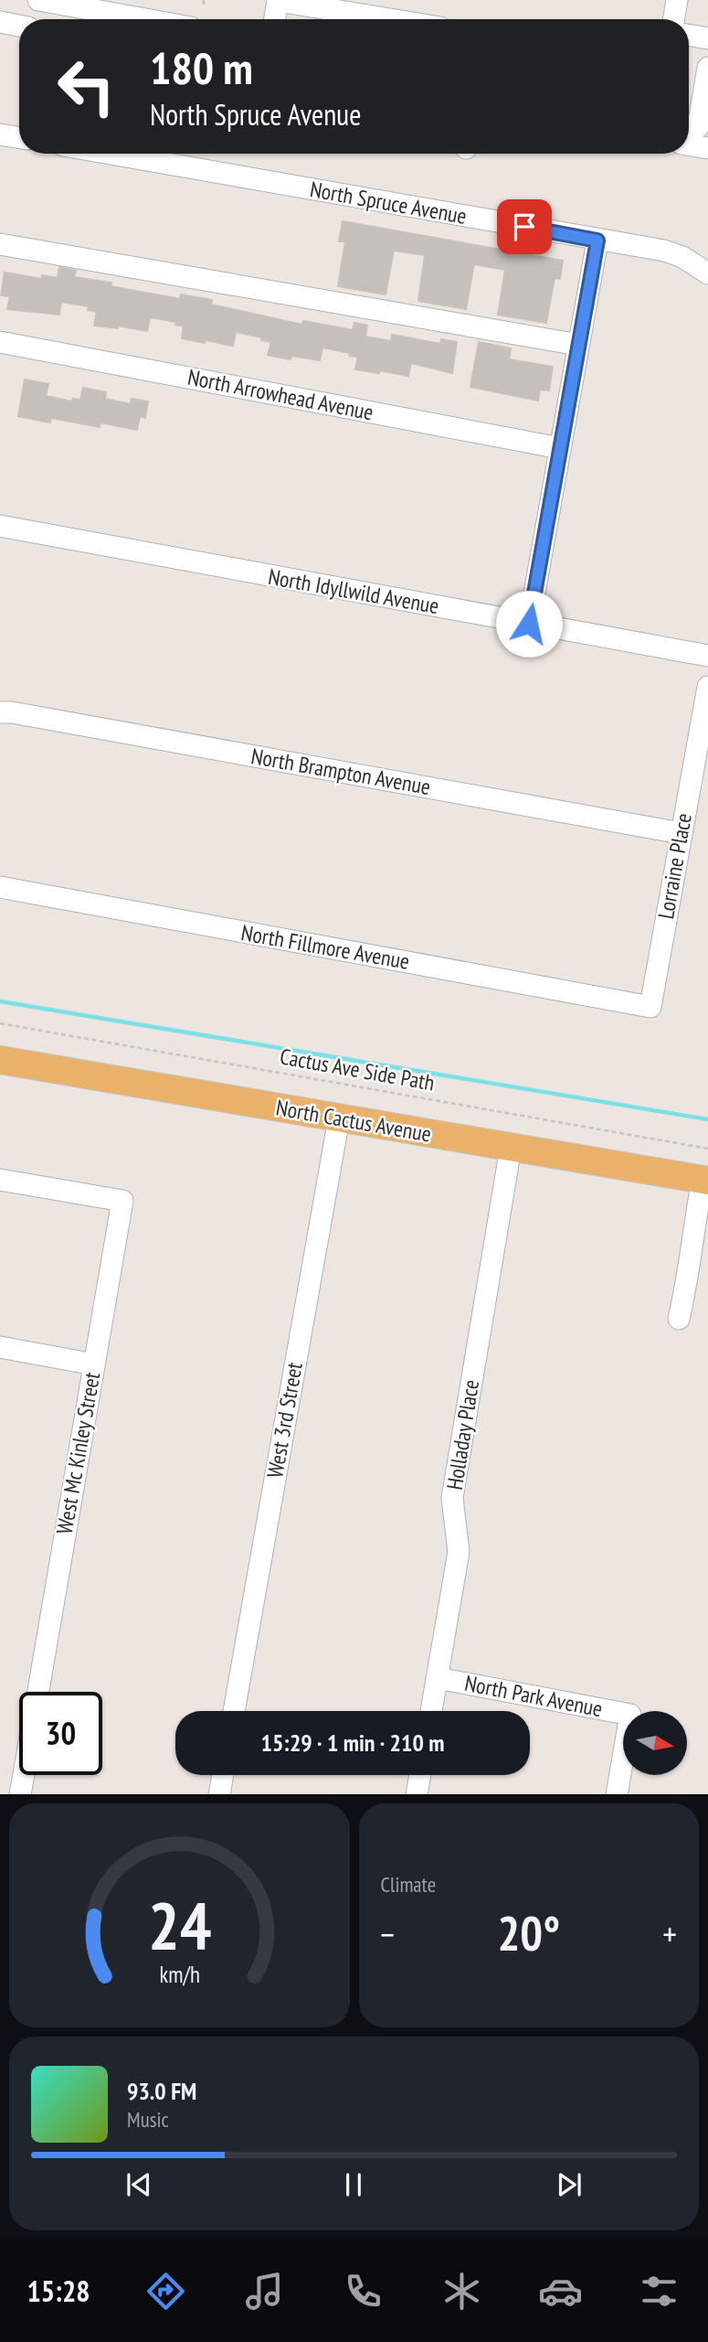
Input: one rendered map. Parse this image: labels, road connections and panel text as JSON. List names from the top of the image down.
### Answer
{
  "streets": {
    "main road": ["North Cactus Avenue"],
    "street": [
      "North Spruce Avenue",
      "North Arrowhead Avenue",
      "North Idyllwild Avenue",
      "North Brampton Avenue",
      "Lorraine Place",
      "North Fillmore Avenue",
      "West 3rd Street",
      "Holladay Place",
      "West Mc Kinley Street",
      "North Park Avenue"
    ],
    "path": ["Cactus Ave Side Path"]
  },
  "crossings": [
    ["North Brampton Avenue", "Lorraine Place"],
    ["Lorraine Place", "North Fillmore Avenue"],
    ["North Cactus Avenue", "West 3rd Street"],
    ["North Cactus Avenue", "Holladay Place"],
    ["Holladay Place", "North Park Avenue"]
  ],
  "north": "right",
  "page": {
    "turn": ["180 m", "North Spruce Avenue"],
    "limit": "30",
    "trip": "15:29 · 1 min · 210 m",
    "tile": "Climate",
    "heat": ["−", "20°", "+"],
    "song": ["93.0 FM", "Music"],
    "tabs": "15:28",
    "gauge": ["24", "km/h"]
  }
}
